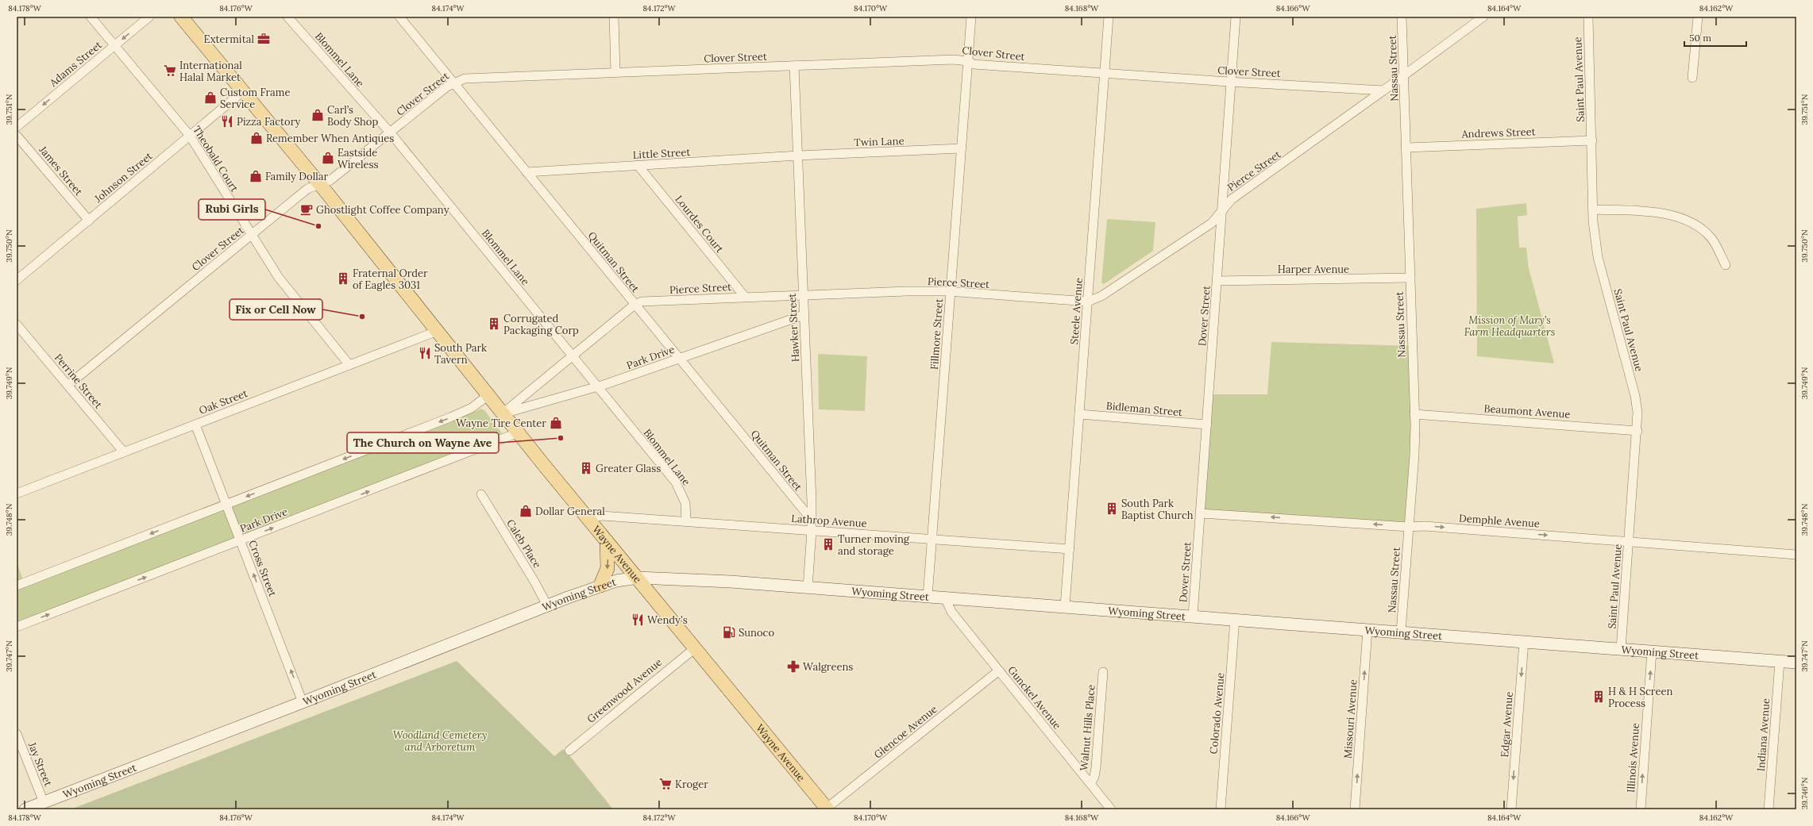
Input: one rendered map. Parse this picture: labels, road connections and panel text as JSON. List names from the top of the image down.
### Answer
{
  "streets": {
    "main road": ["Wayne Avenue"],
    "street": [
      "Clover Street",
      "Blommel Lane",
      "Adams Street",
      "Nassau Street",
      "Saint Paul Avenue",
      "Andrews Street",
      "Twin Lane",
      "Little Street",
      "Theobald Court",
      "James Street",
      "Pierce Street",
      "Johnson Street",
      "Lourdes Court",
      "Quitman Street",
      "Harper Avenue",
      "Steele Avenue",
      "Dover Street",
      "Hawker Street",
      "Fillmore Street",
      "Park Drive",
      "Perrine Street",
      "Oak Street",
      "Bidleman Street",
      "Beaumont Avenue",
      "Lathrop Avenue",
      "Demphle Avenue",
      "Caleb Place",
      "Cross Street",
      "Wyoming Street",
      "Greenwood Avenue",
      "Gunckel Avenue",
      "Colorado Avenue",
      "Missouri Avenue",
      "Edgar Avenue",
      "Walnut Hills Place",
      "Glencoe Avenue",
      "Indiana Avenue",
      "Illinois Avenue",
      "Jay Street"
    ]
  },
  "crossings": [
    ["Clover Street", "Blommel Lane"],
    ["Clover Street", "Theobald Court"],
    ["Clover Street", "Pierce Street"],
    ["Clover Street", "Quitman Street"],
    ["Clover Street", "Steele Avenue"],
    ["Clover Street", "Dover Street"],
    ["Clover Street", "Hawker Street"],
    ["Clover Street", "Fillmore Street"],
    ["Clover Street", "Perrine Street"],
    ["Clover Street", "Wayne Avenue"],
    ["Blommel Lane", "Pierce Street"],
    ["Blommel Lane", "Park Drive"],
    ["Blommel Lane", "Lathrop Avenue"],
    ["Adams Street", "Theobald Court"],
    ["Nassau Street", "Andrews Street"],
    ["Nassau Street", "Harper Avenue"],
    ["Nassau Street", "Beaumont Avenue"],
    ["Nassau Street", "Demphle Avenue"],
    ["Nassau Street", "Wyoming Street"],
    ["Saint Paul Avenue", "Andrews Street"],
    ["Saint Paul Avenue", "Beaumont Avenue"],
    ["Saint Paul Avenue", "Demphle Avenue"],
    ["Saint Paul Avenue", "Wyoming Street"],
    ["Twin Lane", "Little Street"],
    ["Twin Lane", "Hawker Street"],
    ["Twin Lane", "Fillmore Street"],
    ["Little Street", "Lourdes Court"],
    ["Little Street", "Quitman Street"],
    ["Little Street", "Hawker Street"],
    ["Theobald Court", "Johnson Street"],
    ["Theobald Court", "Oak Street"],
    ["James Street", "Johnson Street"],
    ["Pierce Street", "Lourdes Court"],
    ["Pierce Street", "Quitman Street"],
    ["Pierce Street", "Steele Avenue"],
    ["Pierce Street", "Dover Street"],
    ["Pierce Street", "Hawker Street"],
    ["Pierce Street", "Fillmore Street"],
    ["Pierce Street", "Park Drive"],
    ["Pierce Street", "Wayne Avenue"],
    ["Johnson Street", "Wayne Avenue"],
    ["Quitman Street", "Hawker Street"],
    ["Quitman Street", "Park Drive"],
    ["Harper Avenue", "Dover Street"],
    ["Steele Avenue", "Bidleman Street"],
    ["Steele Avenue", "Lathrop Avenue"],
    ["Steele Avenue", "Wyoming Street"],
    ["Dover Street", "Bidleman Street"],
    ["Dover Street", "Demphle Avenue"],
    ["Dover Street", "Wyoming Street"],
    ["Hawker Street", "Park Drive"],
    ["Hawker Street", "Lathrop Avenue"],
    ["Hawker Street", "Wyoming Street"],
    ["Fillmore Street", "Lathrop Avenue"],
    ["Fillmore Street", "Wyoming Street"],
    ["Park Drive", "Wayne Avenue"],
    ["Park Drive", "Cross Street"],
    ["Perrine Street", "Oak Street"],
    ["Oak Street", "Wayne Avenue"],
    ["Oak Street", "Cross Street"],
    ["Lathrop Avenue", "Wayne Avenue"],
    ["Caleb Place", "Wyoming Street"],
    ["Wayne Avenue", "Wyoming Street"],
    ["Wayne Avenue", "Greenwood Avenue"],
    ["Wayne Avenue", "Glencoe Avenue"],
    ["Cross Street", "Wyoming Street"],
    ["Wyoming Street", "Gunckel Avenue"],
    ["Wyoming Street", "Colorado Avenue"],
    ["Wyoming Street", "Missouri Avenue"],
    ["Wyoming Street", "Edgar Avenue"],
    ["Wyoming Street", "Indiana Avenue"],
    ["Wyoming Street", "Illinois Avenue"],
    ["Wyoming Street", "Jay Street"],
    ["Gunckel Avenue", "Walnut Hills Place"],
    ["Gunckel Avenue", "Glencoe Avenue"]
  ],
  "one_way": [
    "Adams Street",
    "Cross Street",
    "Missouri Avenue",
    "Edgar Avenue",
    "Illinois Avenue"
  ],
  "parks": ["Mission of Mary’s Farm Headquarters", "Woodland Cemetery and Arboretum"],
  "places": {
    "office": ["Extermital"],
    "supermarket": ["International Halal Market", "Kroger"],
    "shop": [
      "Custom Frame Service",
      "Carl’s Body Shop",
      "Remember When Antiques",
      "Eastside Wireless",
      "Family Dollar",
      "Wayne Tire Center",
      "Dollar General"
    ],
    "restaurant": ["Pizza Factory", "South Park Tavern", "Wendy's"],
    "cafe": ["Ghostlight Coffee Company"],
    "other": ["Rubi Girls", "Fix or Cell Now", "The Church on Wayne Ave"],
    "building": [
      "Fraternal Order of Eagles 3031",
      "Corrugated Packaging Corp",
      "Greater Glass",
      "South Park Baptist Church",
      "Turner moving and storage",
      "H & H Screen Process"
    ],
    "fuel station": ["Sunoco"],
    "pharmacy": ["Walgreens"]
  },
  "scale_bar": "50 m",
  "coordinates": [
    "84.178°W",
    "84.176°W",
    "84.174°W",
    "84.172°W",
    "84.170°W",
    "84.168°W",
    "84.166°W",
    "84.164°W",
    "84.162°W",
    "39.751°N",
    "39.750°N",
    "39.749°N",
    "39.748°N",
    "39.747°N",
    "39.746°N"
  ]
}
